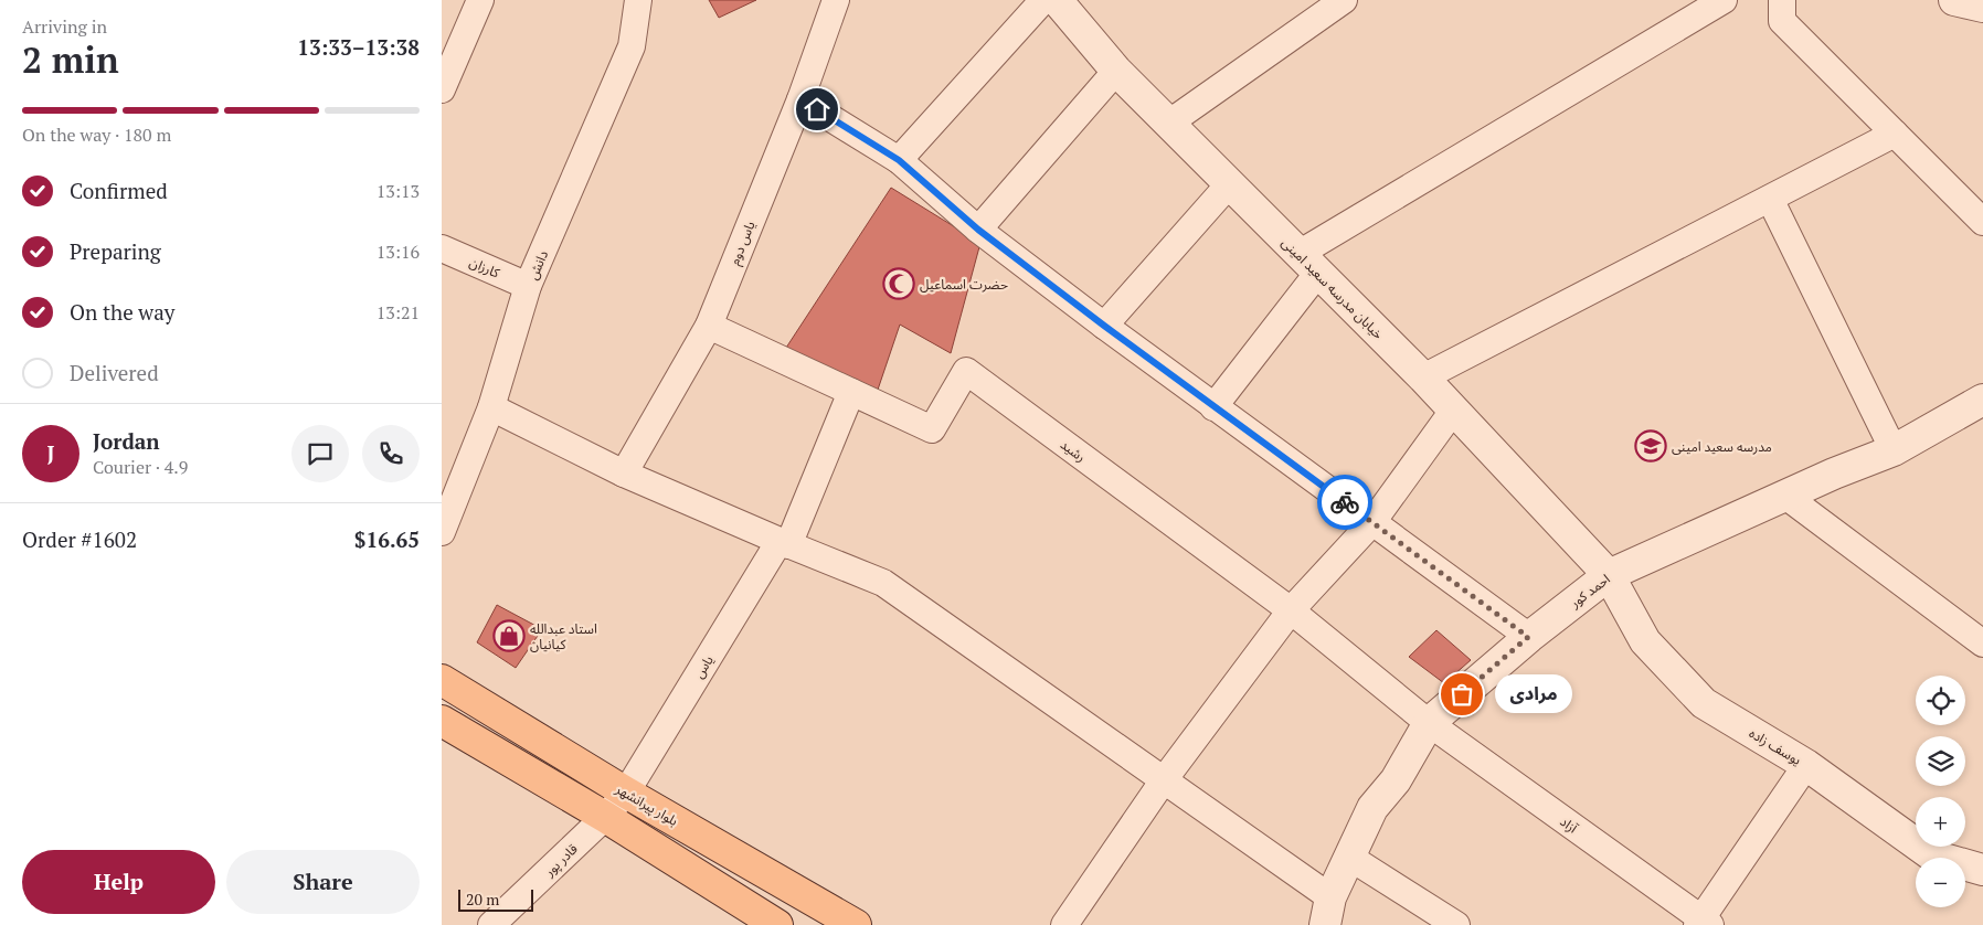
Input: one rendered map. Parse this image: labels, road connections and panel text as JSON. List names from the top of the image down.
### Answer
{
  "streets": {
    "main road": ["بلوار پیرانشهر"],
    "street": [
      "یاس دوم",
      "دانش",
      "کارزان",
      "خیابان مدرسه سعید امینی",
      "رشید",
      "احمد کور",
      "یاس",
      "یوسف زاده",
      "آزاد",
      "قادر پور"
    ]
  },
  "crossings": [
    ["یاس دوم", "رشید"],
    ["دانش", "کارزان"],
    ["خیابان مدرسه سعید امینی", "احمد کور"],
    ["خیابان مدرسه سعید امینی", "یوسف زاده"],
    ["رشید", "احمد کور"],
    ["رشید", "یاس"],
    ["رشید", "آزاد"],
    ["احمد کور", "یوسف زاده"],
    ["احمد کور", "آزاد"],
    ["یاس", "بلوار پیرانشهر"],
    ["یاس", "قادر پور"]
  ],
  "places": {
    "mosque": ["حضرت اسماعیل"],
    "school or university": ["مدرسه سعید امینی"],
    "shop": ["استاد عبدالله کیانیان"],
    "other": ["مرادی"]
  },
  "scale_bar": "20 m",
  "page": {
    "heading": ["2 min", "Arriving in", "13:33–13:38"],
    "panel": [
      "Jordan",
      "Courier · 4.9",
      "Order #1602",
      "$16.65"
    ],
    "bar": "On the way · 180 m",
    "list": [
      ["Confirmed", "13:13"],
      ["Preparing", "13:16"],
      ["On the way", "13:21"],
      "Delivered"
    ],
    "round": "J",
    "bubble": "مرادی",
    "map_buttons": ["+", "−"],
    "buttons": ["Help", "Share"],
    "scale": "20 m"
  }
}
